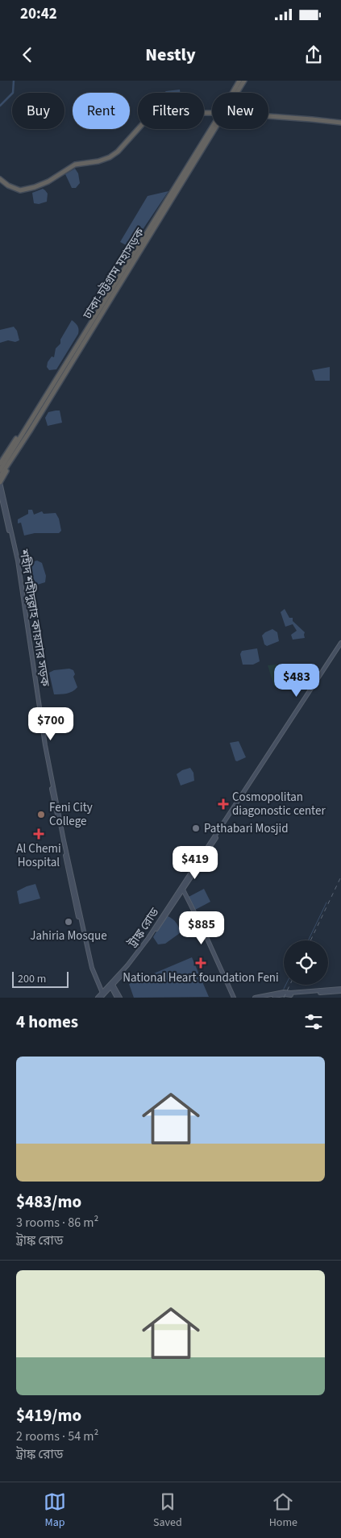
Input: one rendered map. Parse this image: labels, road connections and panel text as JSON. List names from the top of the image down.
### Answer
{
  "streets": {
    "highway": ["ঢাকা-চট্টগ্রাম মহাসড়ক"],
    "main road": ["শহীদ শহীদুল্লাহ কায়সার সড়ক", "ট্রাঙ্ক রোড"]
  },
  "crossings": [
    ["শহীদ শহীদুল্লাহ কায়সার সড়ক", "ট্রাঙ্ক রোড"]
  ],
  "places": {
    "health": ["Cosmopolitan diagonostic center", "Al Chemi Hospital", "National Heart foundation Feni"],
    "other": ["Feni City College", "Pathabari Mosjid", "Jahiria Mosque"]
  },
  "scale_bar": "200 m",
  "page": {
    "status": "20:42",
    "header": "Nestly",
    "chip": [
      "Buy",
      "Rent",
      "Filters",
      "New"
    ],
    "price": [
      "$483",
      "$700",
      "$419",
      "$885"
    ],
    "scale": "200 m",
    "heading": "4 homes",
    "list": [
      {
        "name": "$483/mo",
        "note": "3 rooms · 86 m² · ট্রাঙ্ক রোড"
      },
      {
        "name": "$419/mo",
        "note": "2 rooms · 54 m² · ট্রাঙ্ক রোড"
      }
    ],
    "tabs": ["Map", "Saved", "Home"]
  }
}
